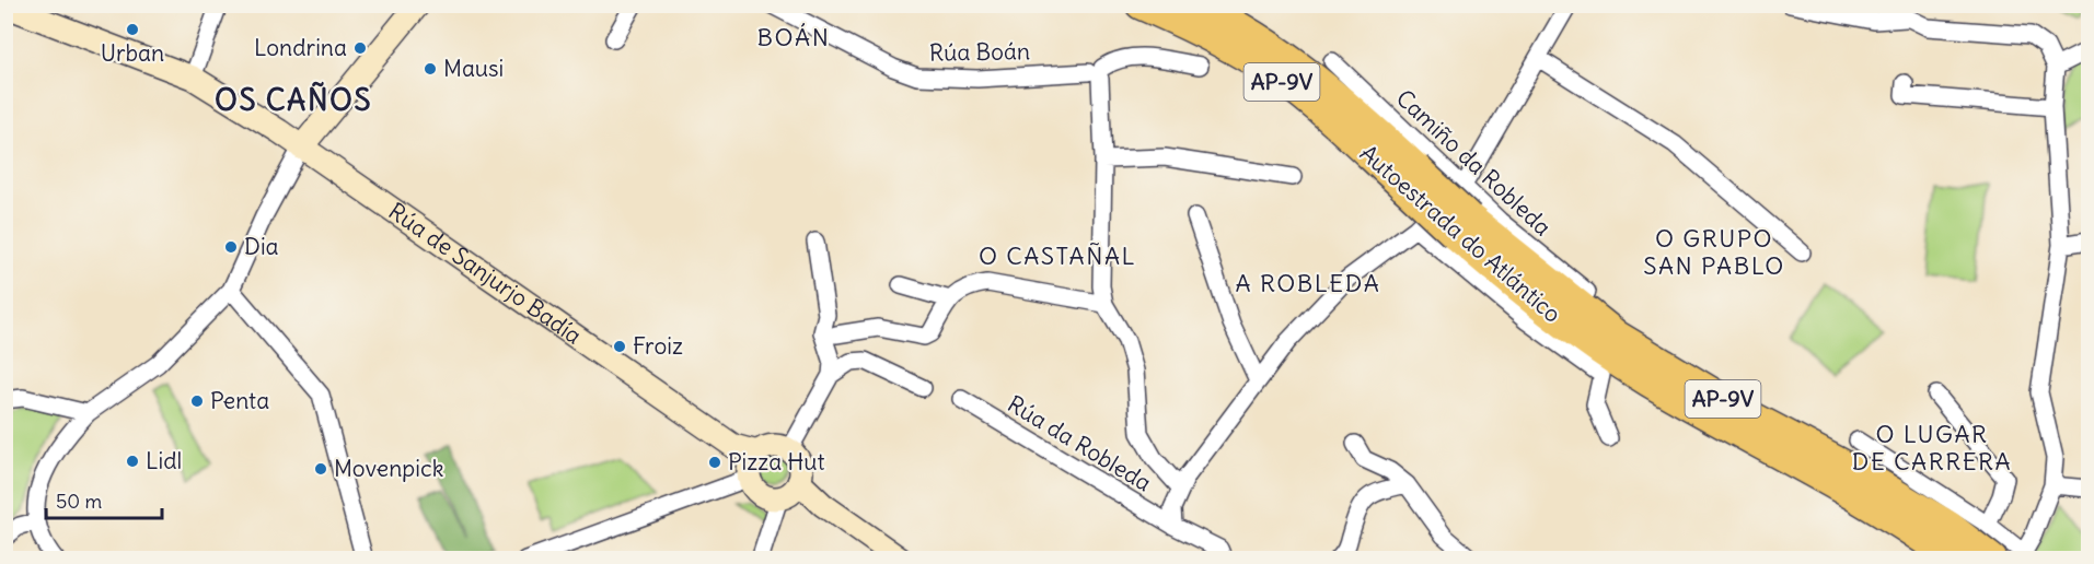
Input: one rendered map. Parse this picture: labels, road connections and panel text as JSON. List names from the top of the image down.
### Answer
{
  "streets": {
    "highway": ["AP-9V", "Autoestrada do Atlántico"],
    "main road": ["Rúa de Sanjurjo Badía"],
    "street": ["Rúa Boán", "Camiño da Robleda", "Rúa da Robleda"]
  },
  "crossings": [
    ["Camiño da Robleda", "Rúa da Robleda"]
  ],
  "districts": [
    "BOÁN",
    "OS CAÑOS",
    "O GRUPO SAN PABLO",
    "O CASTAÑAL",
    "A ROBLEDA",
    "O LUGAR DE CARRERA"
  ],
  "places": [
    "Urban",
    "Londrina",
    "Mausi",
    "Dia",
    "Froiz",
    "Penta",
    "Lidl",
    "Pizza Hut",
    "Movenpick"
  ],
  "scale_bar": "50 m"
}
